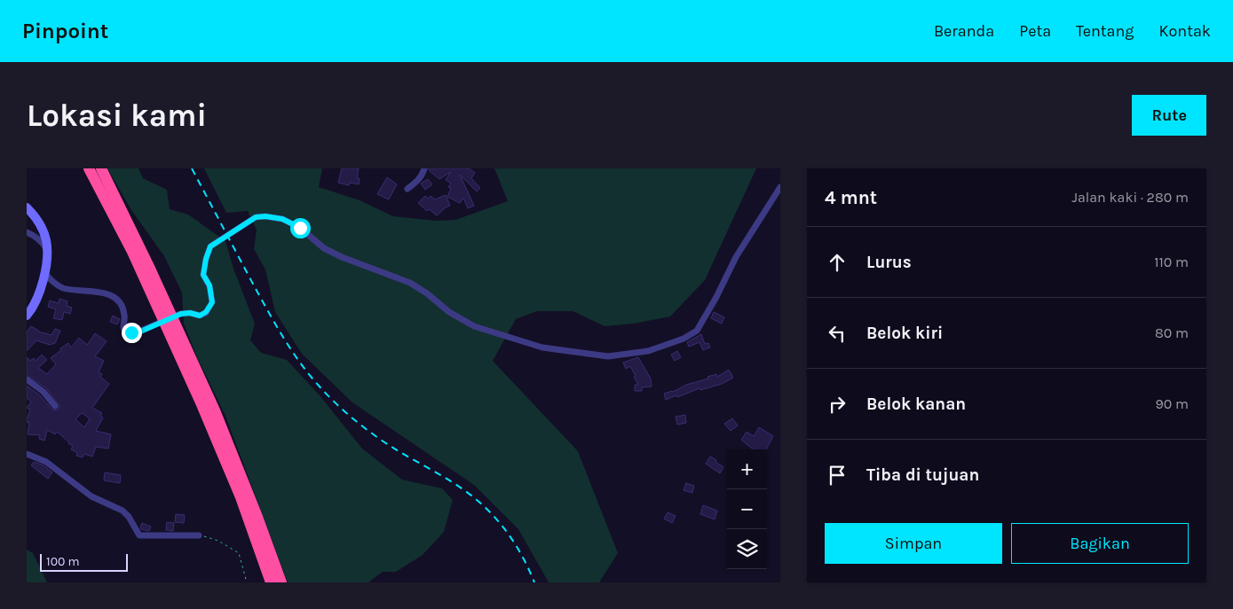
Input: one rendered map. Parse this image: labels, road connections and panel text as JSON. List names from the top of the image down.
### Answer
{
  "scale_bar": "100 m",
  "page": {
    "header": "Pinpoint",
    "nav": [
      "Beranda",
      "Peta",
      "Tentang",
      "Kontak"
    ],
    "buttons": [
      "Rute",
      ["Simpan", "Bagikan"]
    ],
    "title": "Lokasi kami",
    "heading": ["4 mnt", "Jalan kaki · 280 m"],
    "list": [
      ["Lurus", "110 m"],
      ["Belok kiri", "80 m"],
      ["Belok kanan", "90 m"],
      "Tiba di tujuan"
    ],
    "map_buttons": ["+", "−"],
    "scale": "100 m"
  }
}
